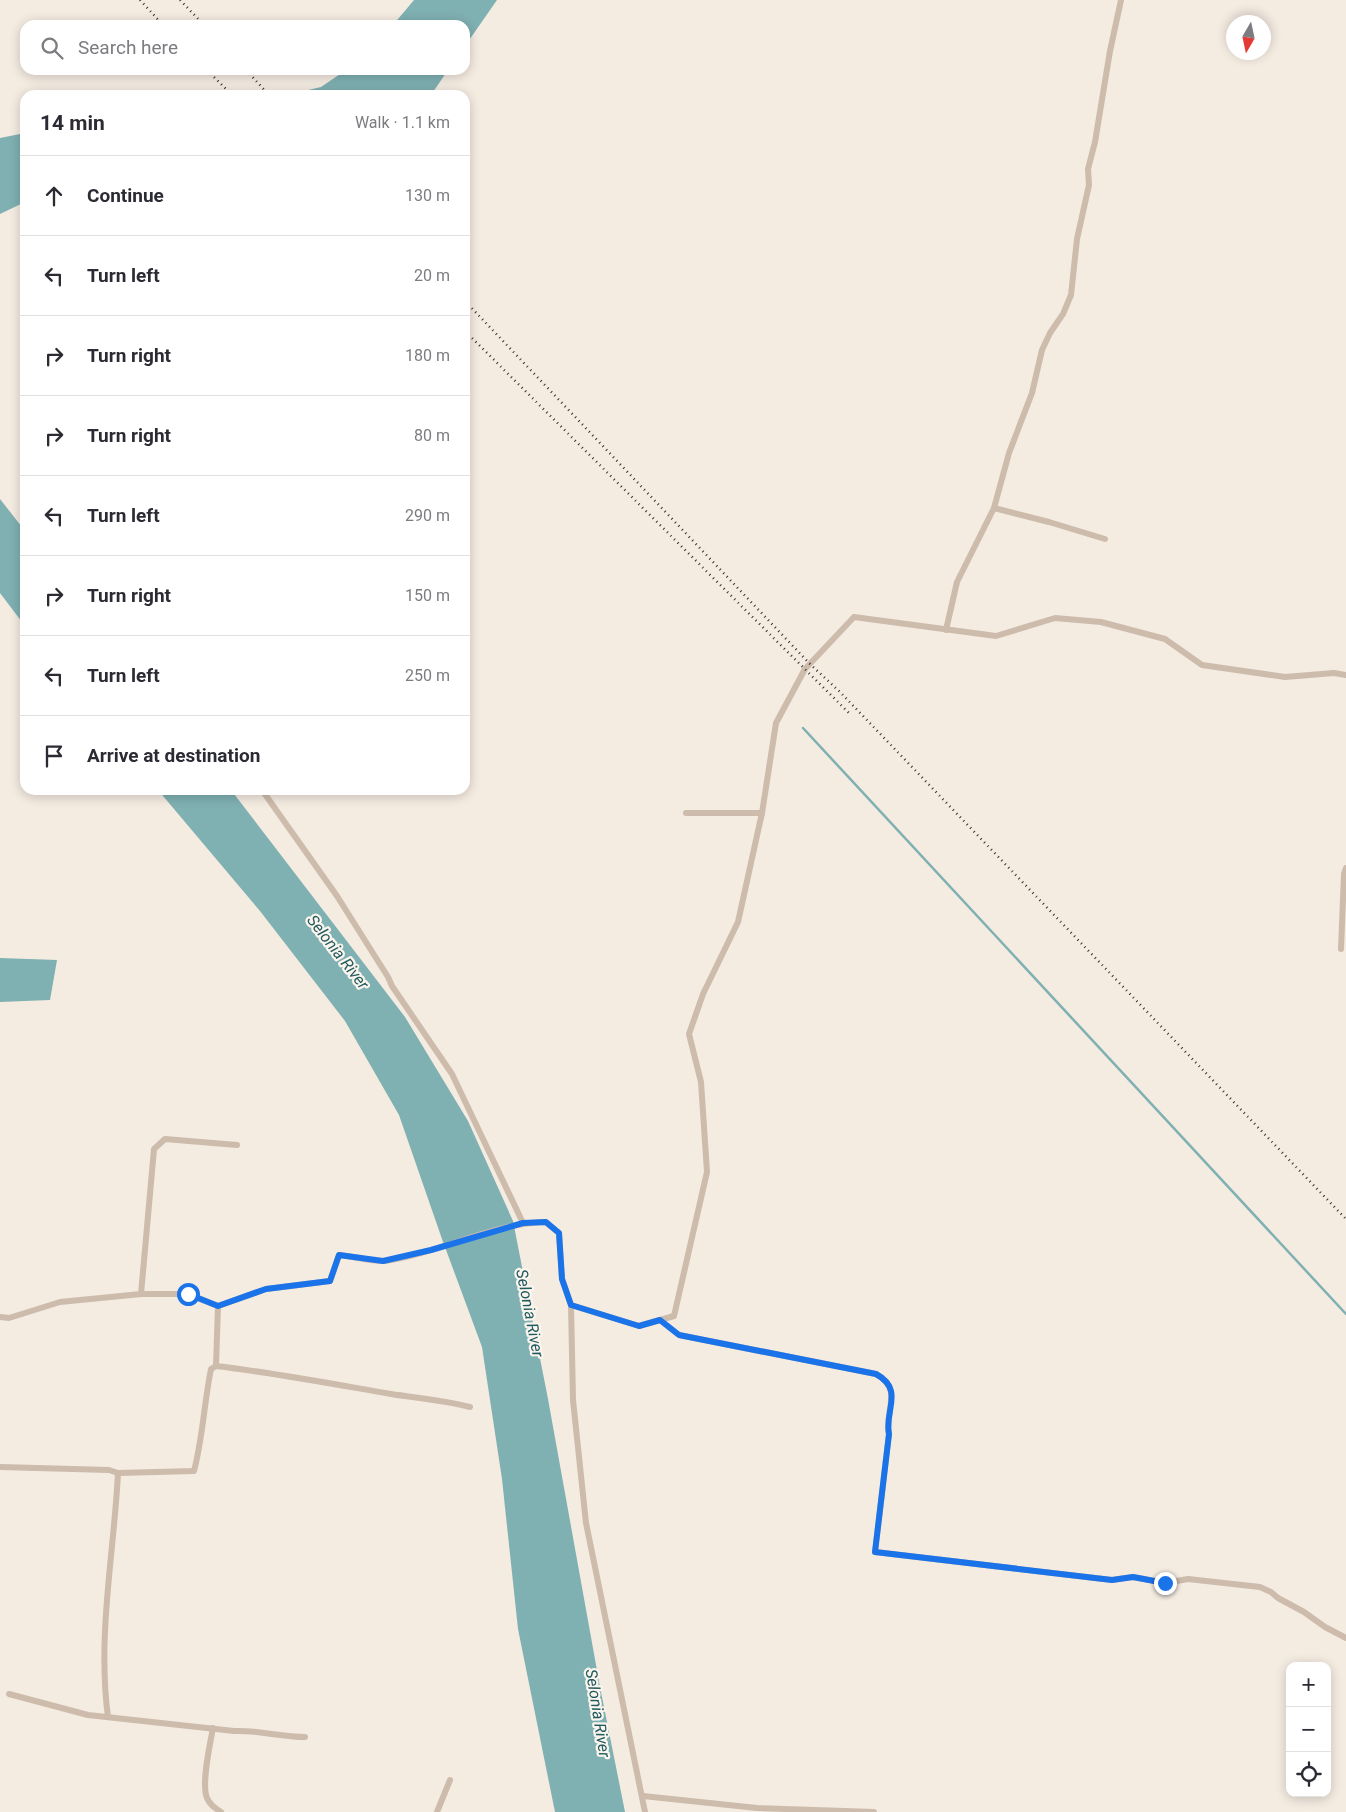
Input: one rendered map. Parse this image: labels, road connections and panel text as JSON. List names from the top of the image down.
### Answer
{
  "water": ["Selonia River"],
  "north": "bottom",
  "page": {
    "search": "Search here",
    "heading": ["14 min", "Walk · 1.1 km"],
    "list": [
      ["Continue", "130 m"],
      ["Turn left", "20 m"],
      ["Turn right", "180 m"],
      ["Turn right", "80 m"],
      ["Turn left", "290 m"],
      ["Turn right", "150 m"],
      ["Turn left", "250 m"],
      "Arrive at destination"
    ],
    "map_buttons": ["+", "−"]
  }
}
